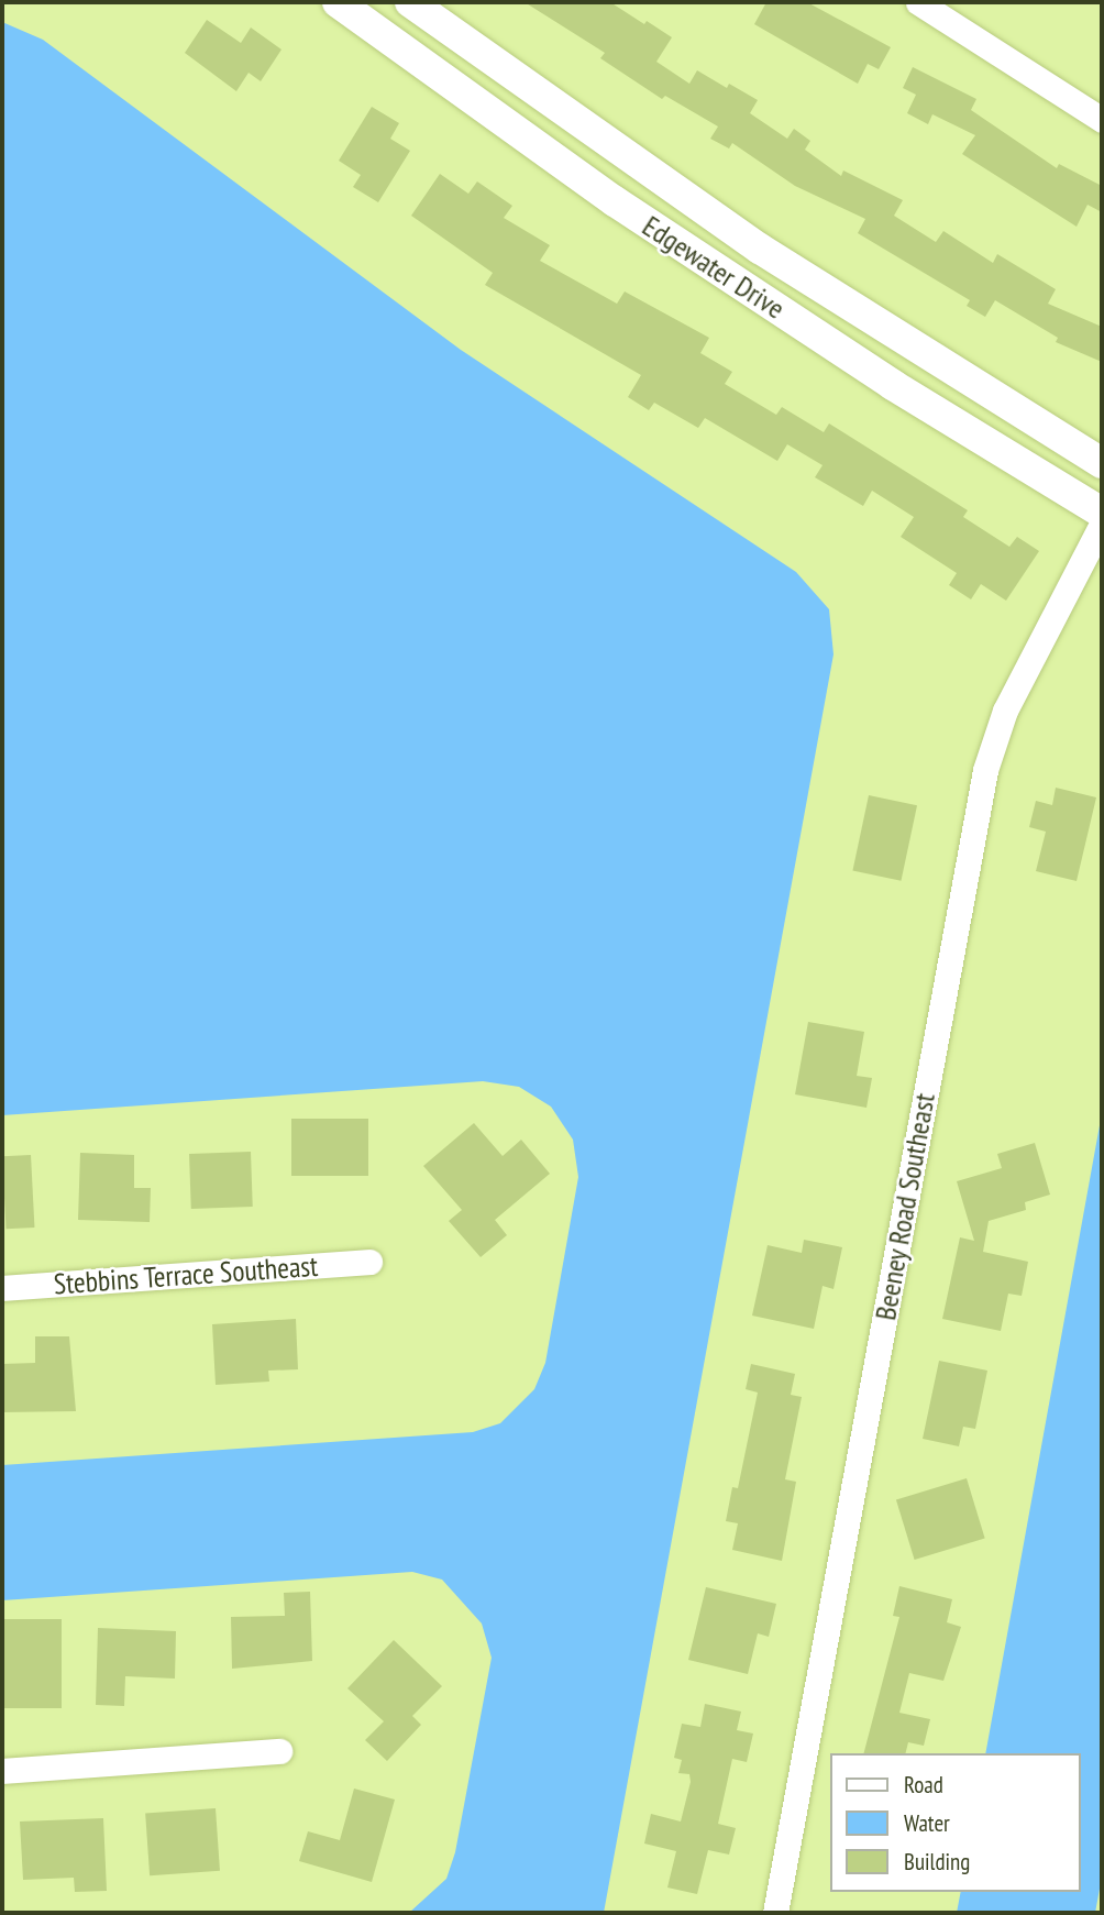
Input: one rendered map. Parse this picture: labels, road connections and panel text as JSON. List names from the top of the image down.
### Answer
{
  "streets": {
    "street": ["Edgewater Drive", "Beeney Road Southeast", "Stebbins Terrace Southeast"]
  },
  "legend": ["Road", "Water", "Building"]
}
